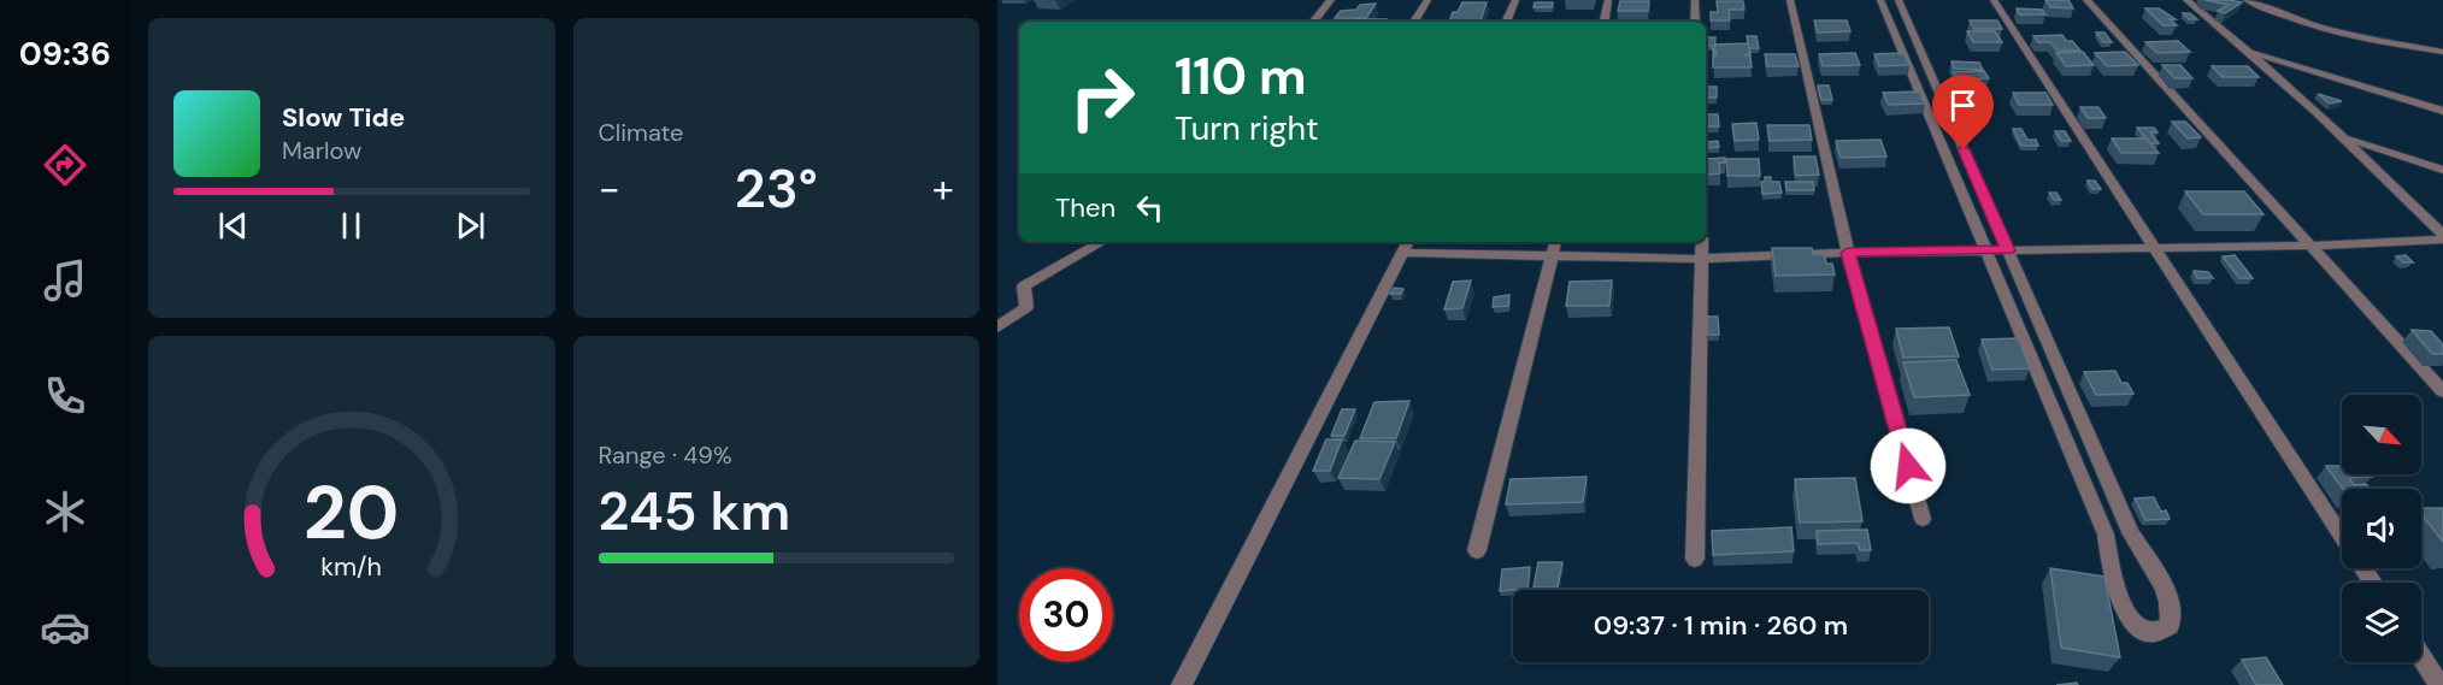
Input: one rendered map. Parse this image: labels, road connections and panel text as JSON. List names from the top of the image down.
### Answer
{
  "north": "bottom right",
  "page": {
    "tabs": "09:36",
    "tile": [
      "Climate",
      ["Range · 49%", "245 km"]
    ],
    "turn": ["110 m", "Turn right"],
    "song": ["Slow Tide", "Marlow"],
    "heat": ["−", "23°", "+"],
    "then": "Then",
    "limit": "30",
    "trip": "09:37 · 1 min · 260 m",
    "gauge": ["20", "km/h"]
  }
}
